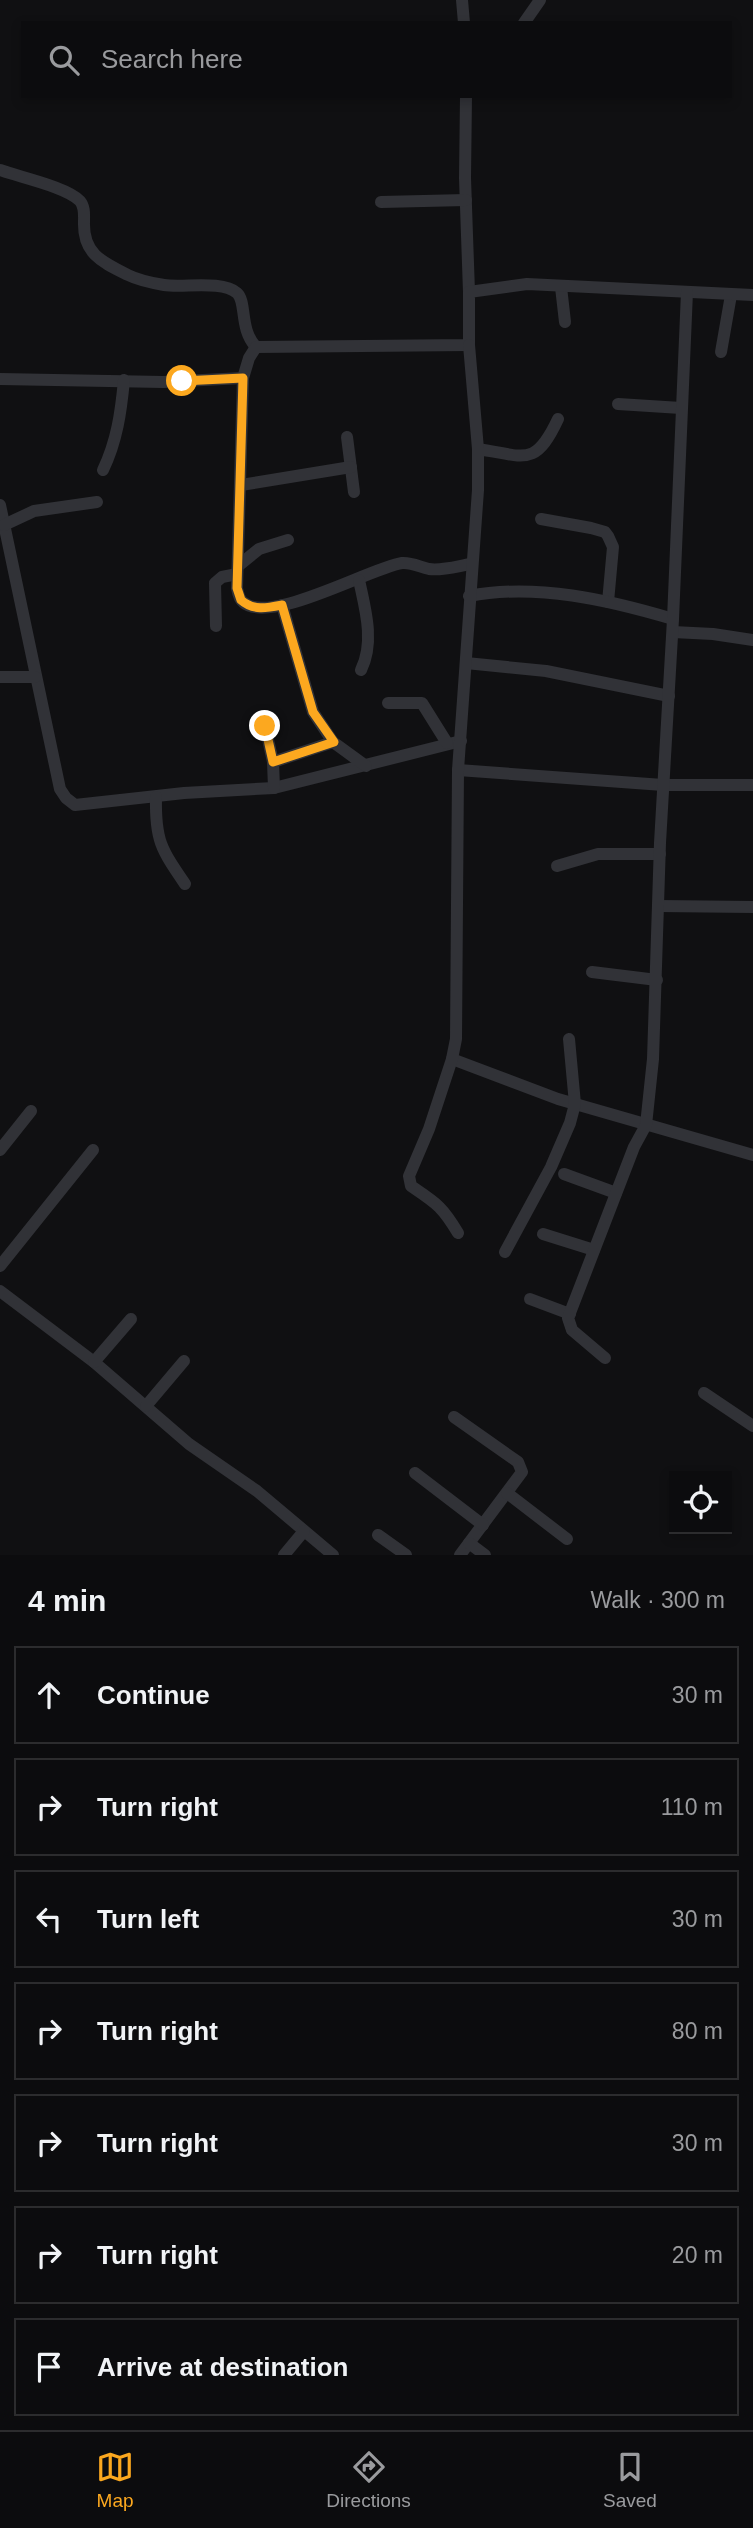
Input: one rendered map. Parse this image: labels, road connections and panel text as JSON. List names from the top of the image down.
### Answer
{
  "page": {
    "search": "Search here",
    "heading": ["4 min", "Walk · 300 m"],
    "list": [
      ["Continue", "30 m"],
      ["Turn right", "110 m"],
      ["Turn left", "30 m"],
      ["Turn right", "80 m"],
      ["Turn right", "30 m"],
      ["Turn right", "20 m"],
      "Arrive at destination"
    ],
    "nav": ["Map", "Directions", "Saved"]
  }
}
